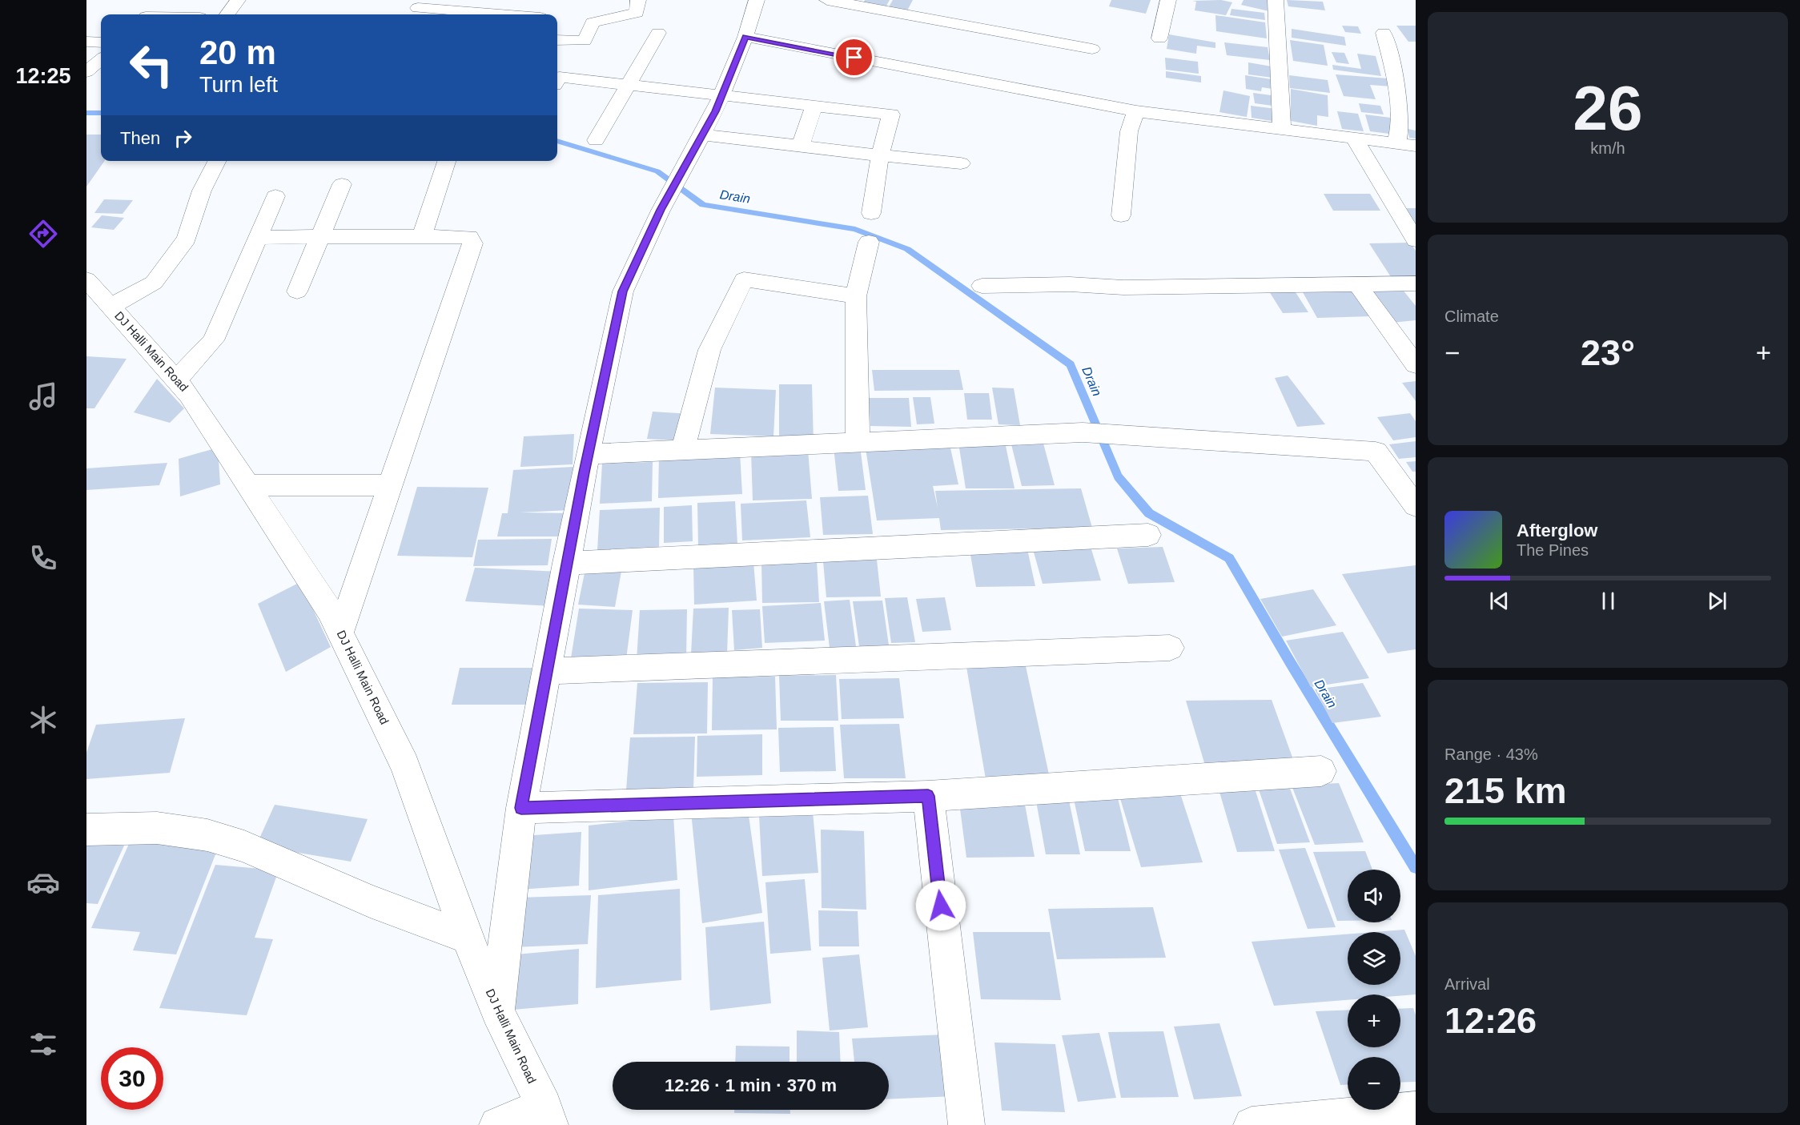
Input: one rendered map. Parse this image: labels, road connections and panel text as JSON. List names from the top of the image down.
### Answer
{
  "streets": {
    "street": ["DJ Halli Main Road"]
  },
  "water": ["Drain"],
  "page": {
    "tabs": "12:25",
    "tile": [
      ["26", "km/h"],
      "Climate",
      ["Range · 43%", "215 km"],
      ["Arrival", "12:26"]
    ],
    "turn": ["20 m", "Turn left"],
    "then": "Then",
    "heat": ["−", "23°", "+"],
    "song": ["Afterglow", "The Pines"],
    "map_buttons": ["+", "−"],
    "limit": "30",
    "trip": "12:26 · 1 min · 370 m"
  }
}
